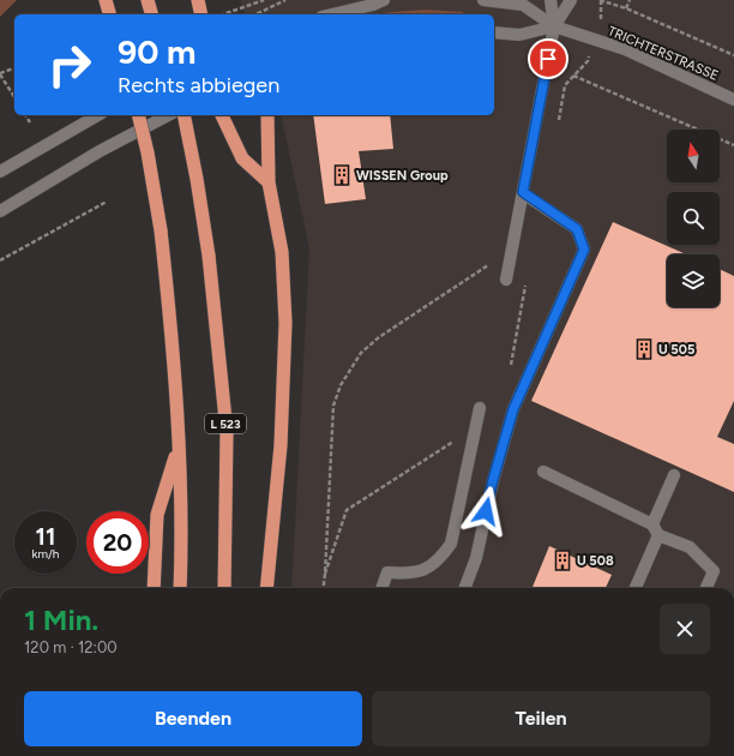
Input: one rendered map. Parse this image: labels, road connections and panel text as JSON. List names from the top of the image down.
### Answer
{
  "streets": {
    "highway": ["L 523"],
    "street": ["TRICHTERSTRASSE"]
  },
  "places": {
    "building": ["WISSEN Group", "U 505", "U 508"]
  },
  "north": "top",
  "page": {
    "turn": ["90 m", "Rechts abbiegen"],
    "speed": "11 km/h",
    "limit": "20",
    "heading": ["1 Min.", "120 m · 12:00"],
    "buttons": ["Beenden", "Teilen"]
  }
}
